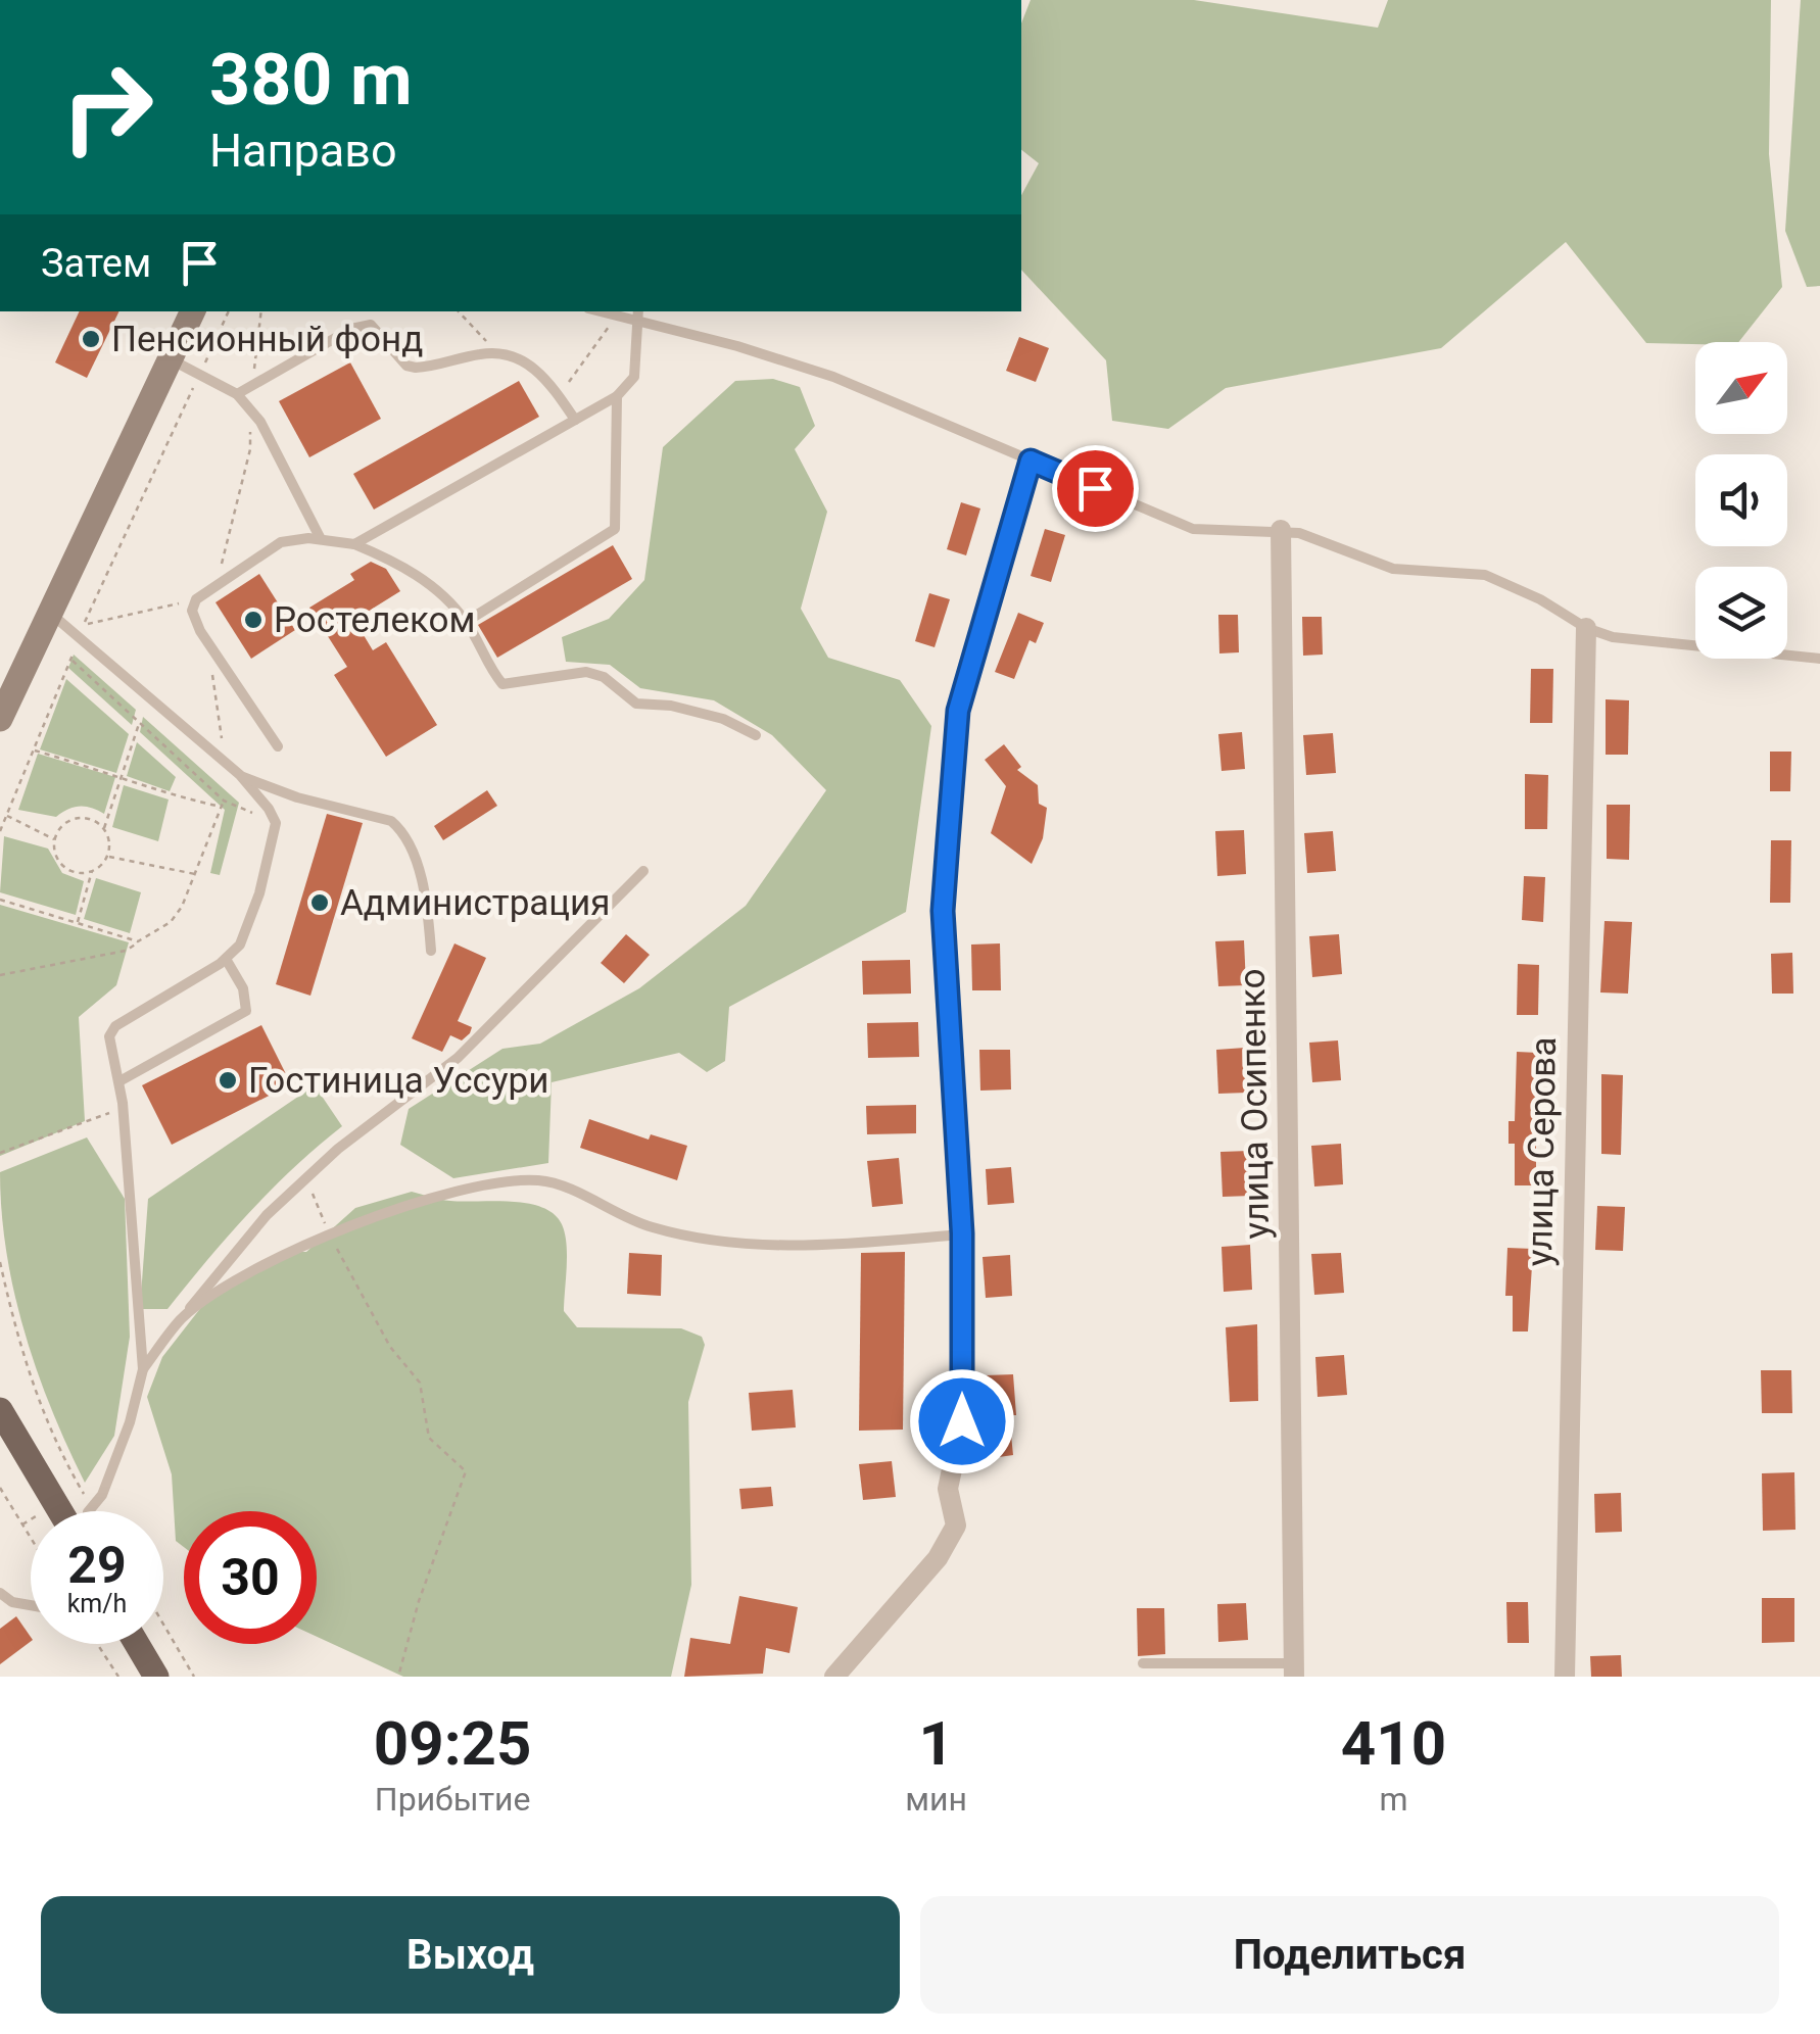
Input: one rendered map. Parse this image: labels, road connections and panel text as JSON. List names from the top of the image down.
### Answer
{
  "streets": {
    "street": ["улица Осипенко", "улица Серова"]
  },
  "places": [
    "Пенсионный фонд",
    "Ростелеком",
    "Администрация",
    "Гостиница Уссури"
  ],
  "north": "top right",
  "page": {
    "turn": ["380 m", "Направо"],
    "then": "Затем",
    "speed": "29 km/h",
    "limit": "30",
    "eta": [
      "09:25",
      "Прибытие",
      "1",
      "мин",
      "410",
      "m"
    ],
    "buttons": ["Выход", "Поделиться"]
  }
}
